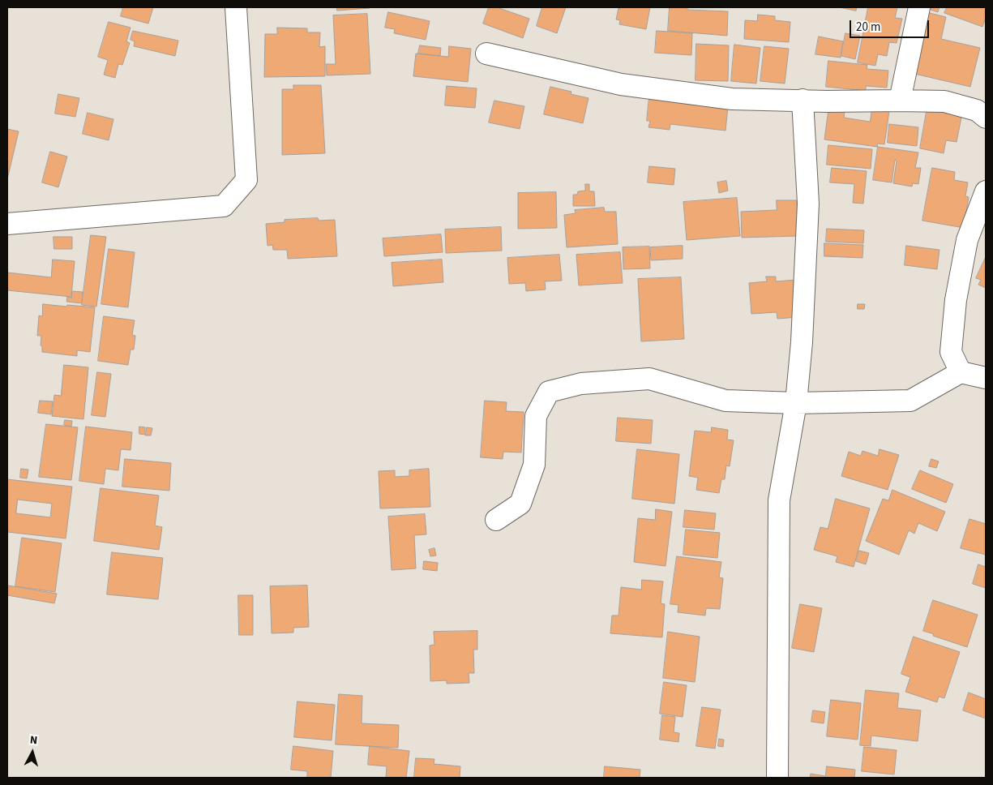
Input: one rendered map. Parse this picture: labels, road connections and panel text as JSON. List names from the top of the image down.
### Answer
{
  "scale_bar": "20 m",
  "north": "top"
}
